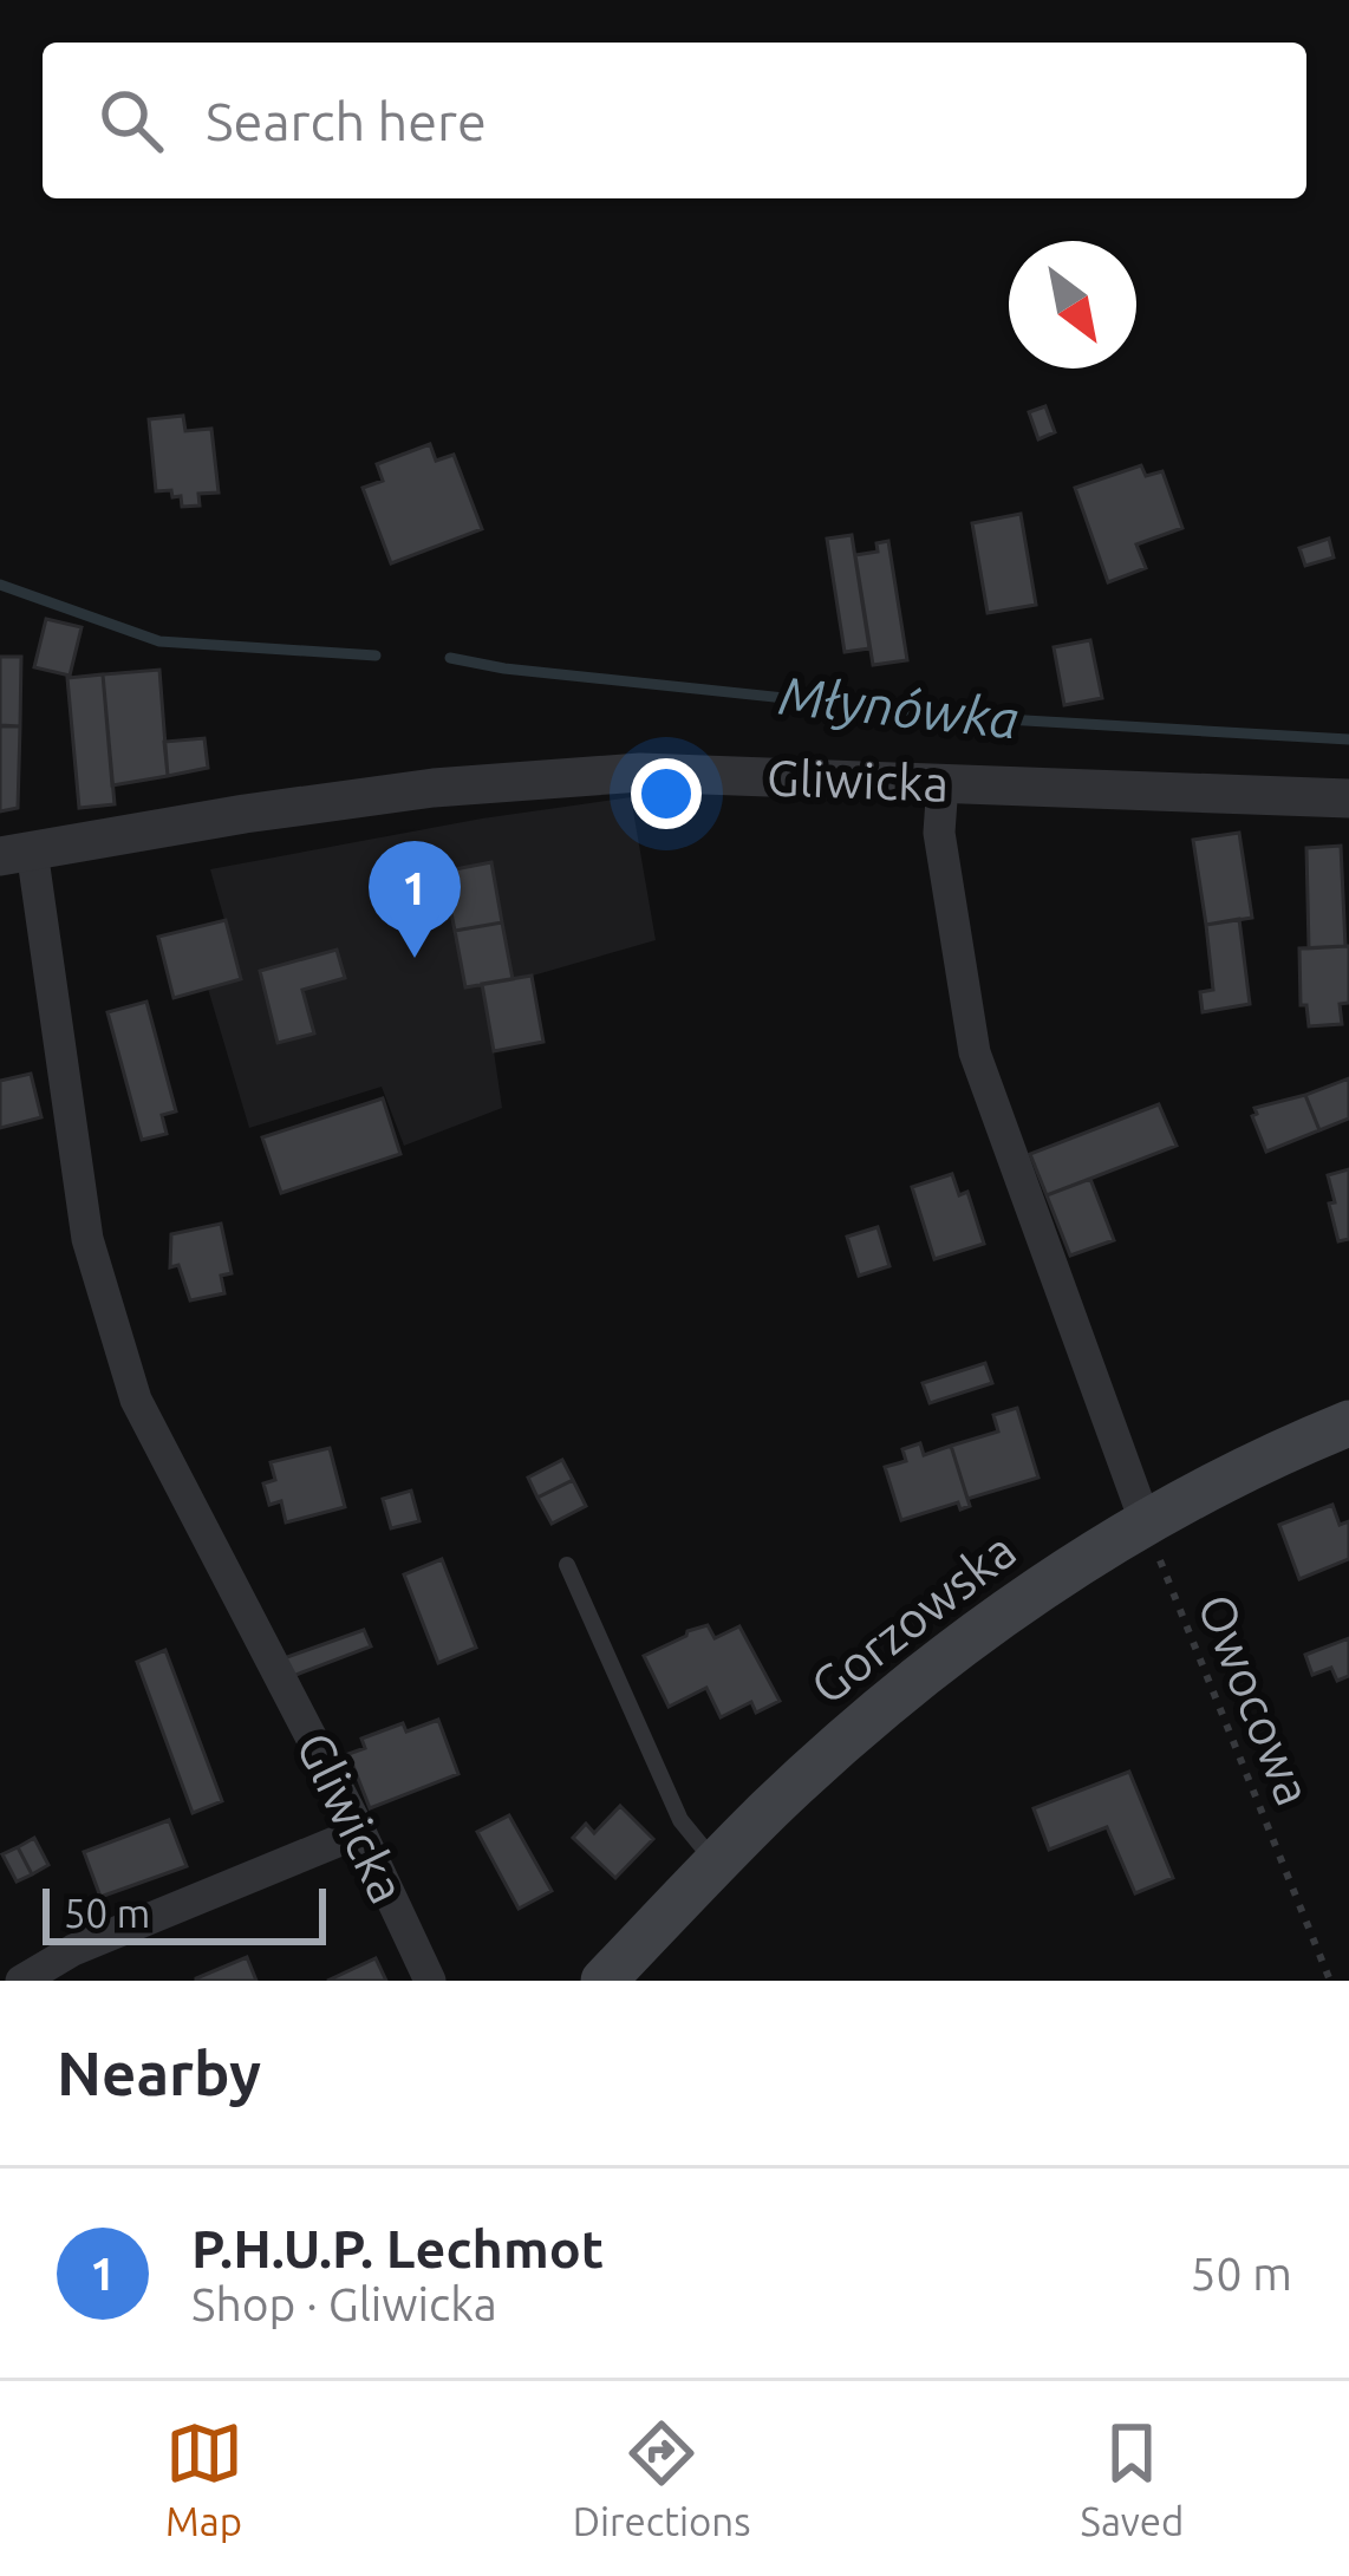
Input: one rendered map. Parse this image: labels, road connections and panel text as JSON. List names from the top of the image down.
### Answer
{
  "streets": {
    "main road": ["Gorzowska"],
    "street": ["Gliwicka"],
    "path": ["Owocowa"]
  },
  "crossings": [
    ["Gorzowska", "Owocowa"]
  ],
  "water": ["Młynówka"],
  "scale_bar": "50 m",
  "north": "bottom right",
  "page": {
    "search": "Search here",
    "pins": "1",
    "scale": "50 m",
    "heading": "Nearby",
    "list": [
      {
        "mark": "1",
        "name": "P.H.U.P. Lechmot",
        "note": "Shop · Gliwicka",
        "value": "50 m"
      }
    ],
    "nav": ["Map", "Directions", "Saved"]
  }
}
